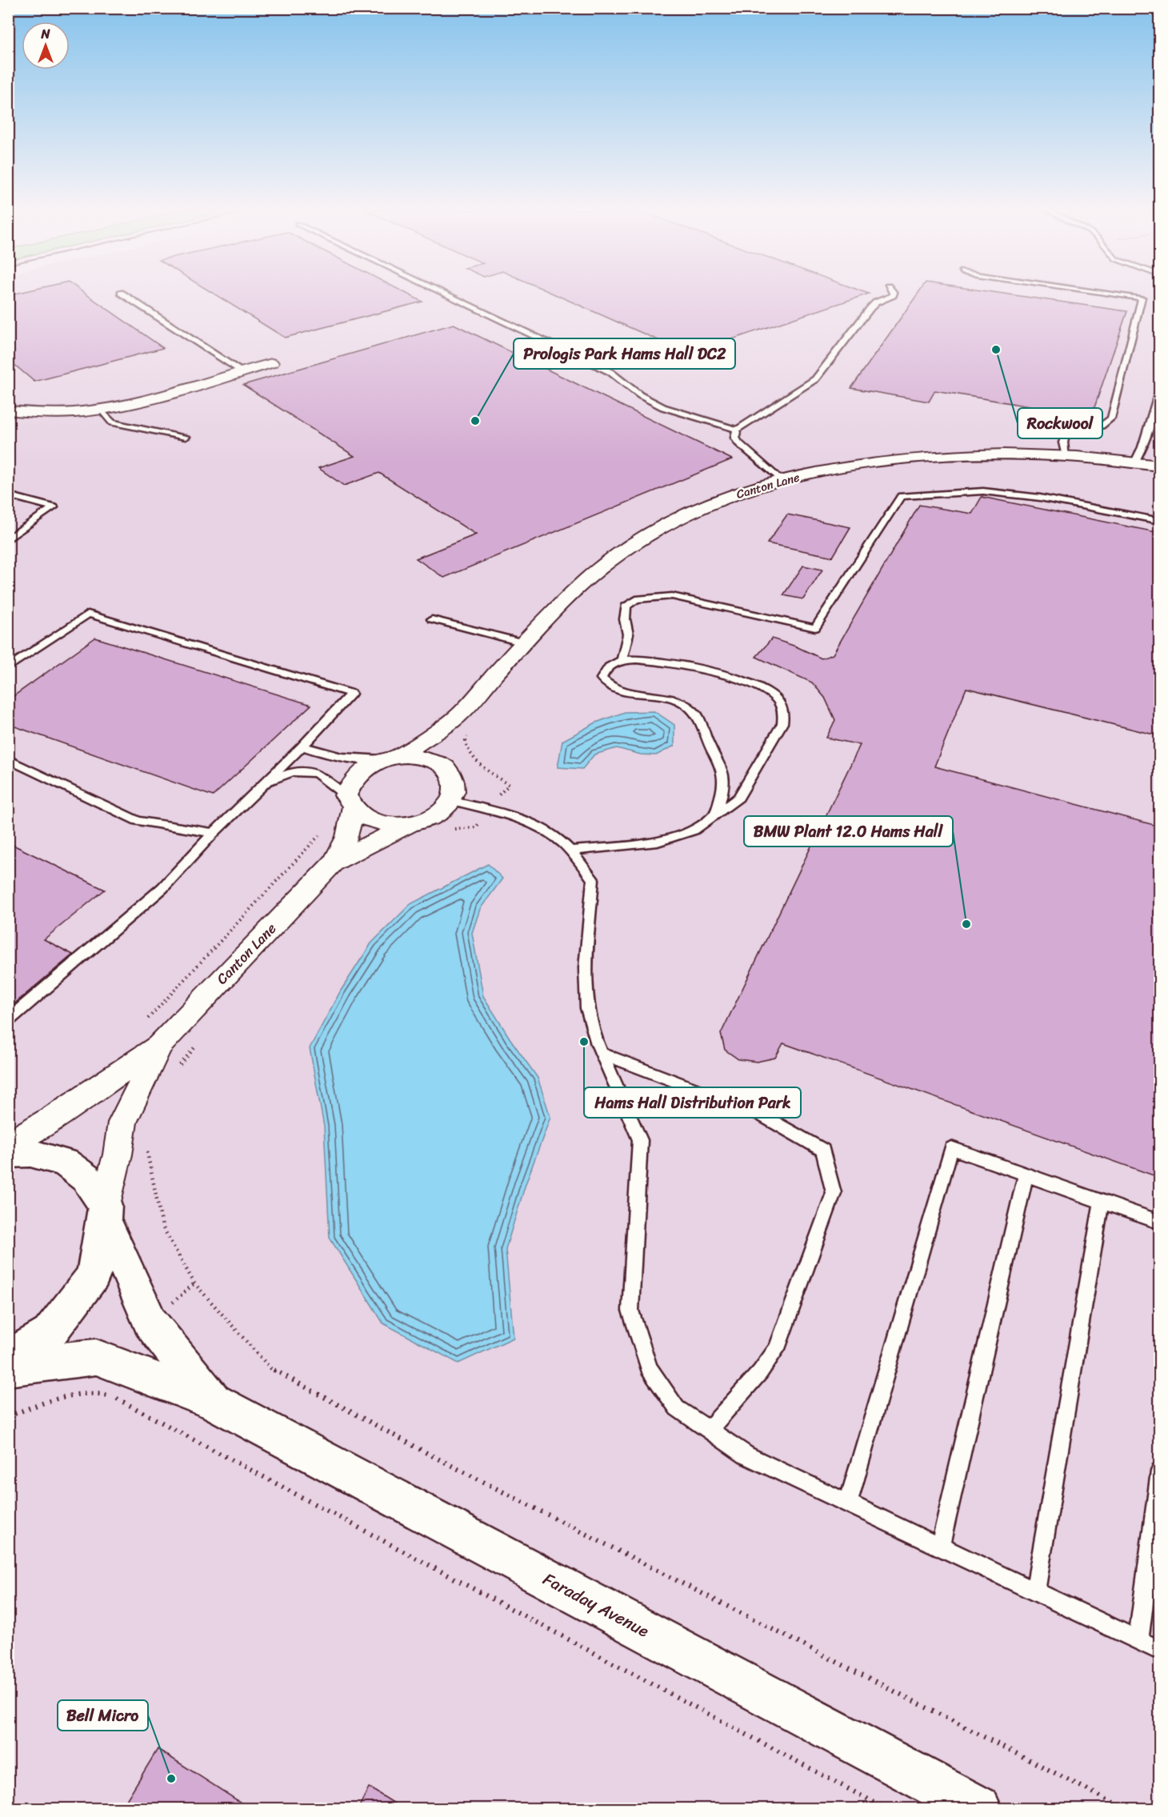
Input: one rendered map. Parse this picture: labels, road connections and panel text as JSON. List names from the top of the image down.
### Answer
{
  "streets": {
    "street": ["Canton Lane", "Faraday Avenue"]
  },
  "crossings": [
    ["Canton Lane", "Faraday Avenue"]
  ],
  "places": [
    "Rockwool",
    "Prologis Park Hams Hall DC2",
    "BMW Plant 12.0 Hams Hall",
    "Hams Hall Distribution Park",
    "Bell Micro"
  ],
  "north": "top"
}
